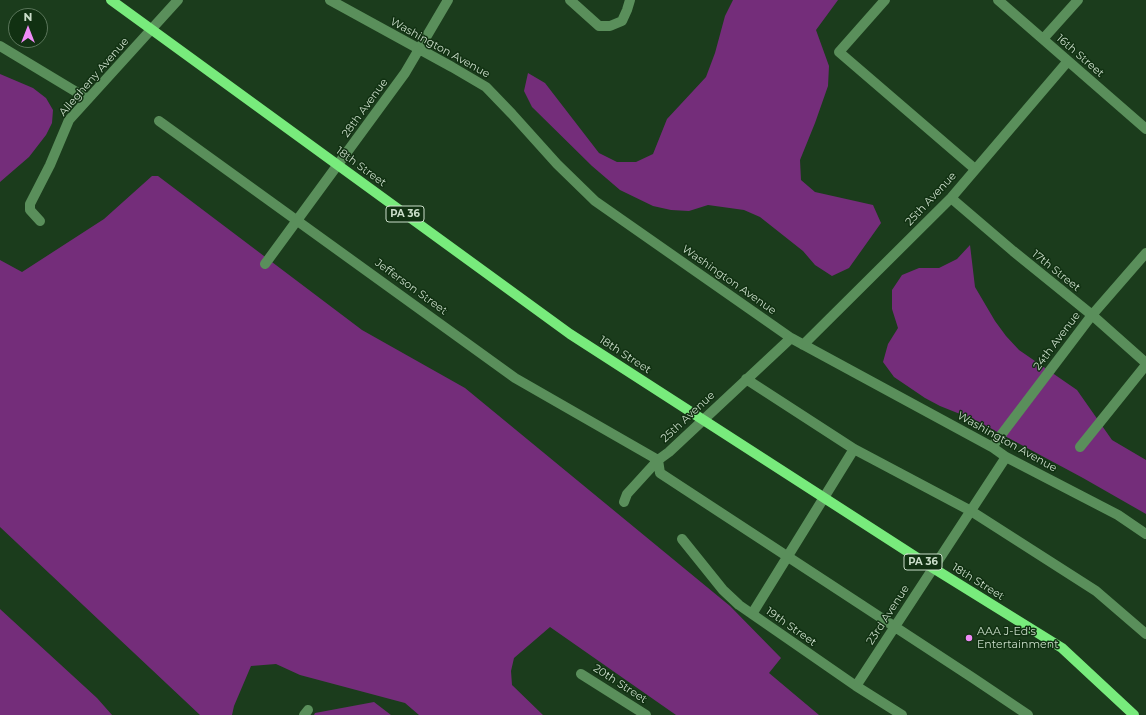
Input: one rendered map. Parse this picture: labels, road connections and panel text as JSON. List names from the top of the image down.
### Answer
{
  "streets": {
    "main road": ["18th Street", "PA 36"],
    "street": [
      "Washington Avenue",
      "16th Street",
      "Allegheny Avenue",
      "28th Avenue",
      "25th Avenue",
      "17th Street",
      "Jefferson Street",
      "24th Avenue",
      "23rd Avenue",
      "19th Street",
      "20th Street"
    ]
  },
  "crossings": [
    ["Washington Avenue", "28th Avenue"],
    ["Washington Avenue", "25th Avenue"],
    ["Washington Avenue", "24th Avenue"],
    ["Washington Avenue", "23rd Avenue"],
    ["16th Street", "25th Avenue"],
    ["Allegheny Avenue", "18th Street"],
    ["28th Avenue", "18th Street"],
    ["28th Avenue", "Jefferson Street"],
    ["18th Street", "25th Avenue"],
    ["18th Street", "23rd Avenue"],
    ["25th Avenue", "17th Street"],
    ["25th Avenue", "Jefferson Street"],
    ["17th Street", "24th Avenue"],
    ["23rd Avenue", "19th Street"]
  ],
  "places": ["AAA J-Ed's Entertainment"],
  "north": "top"
}
